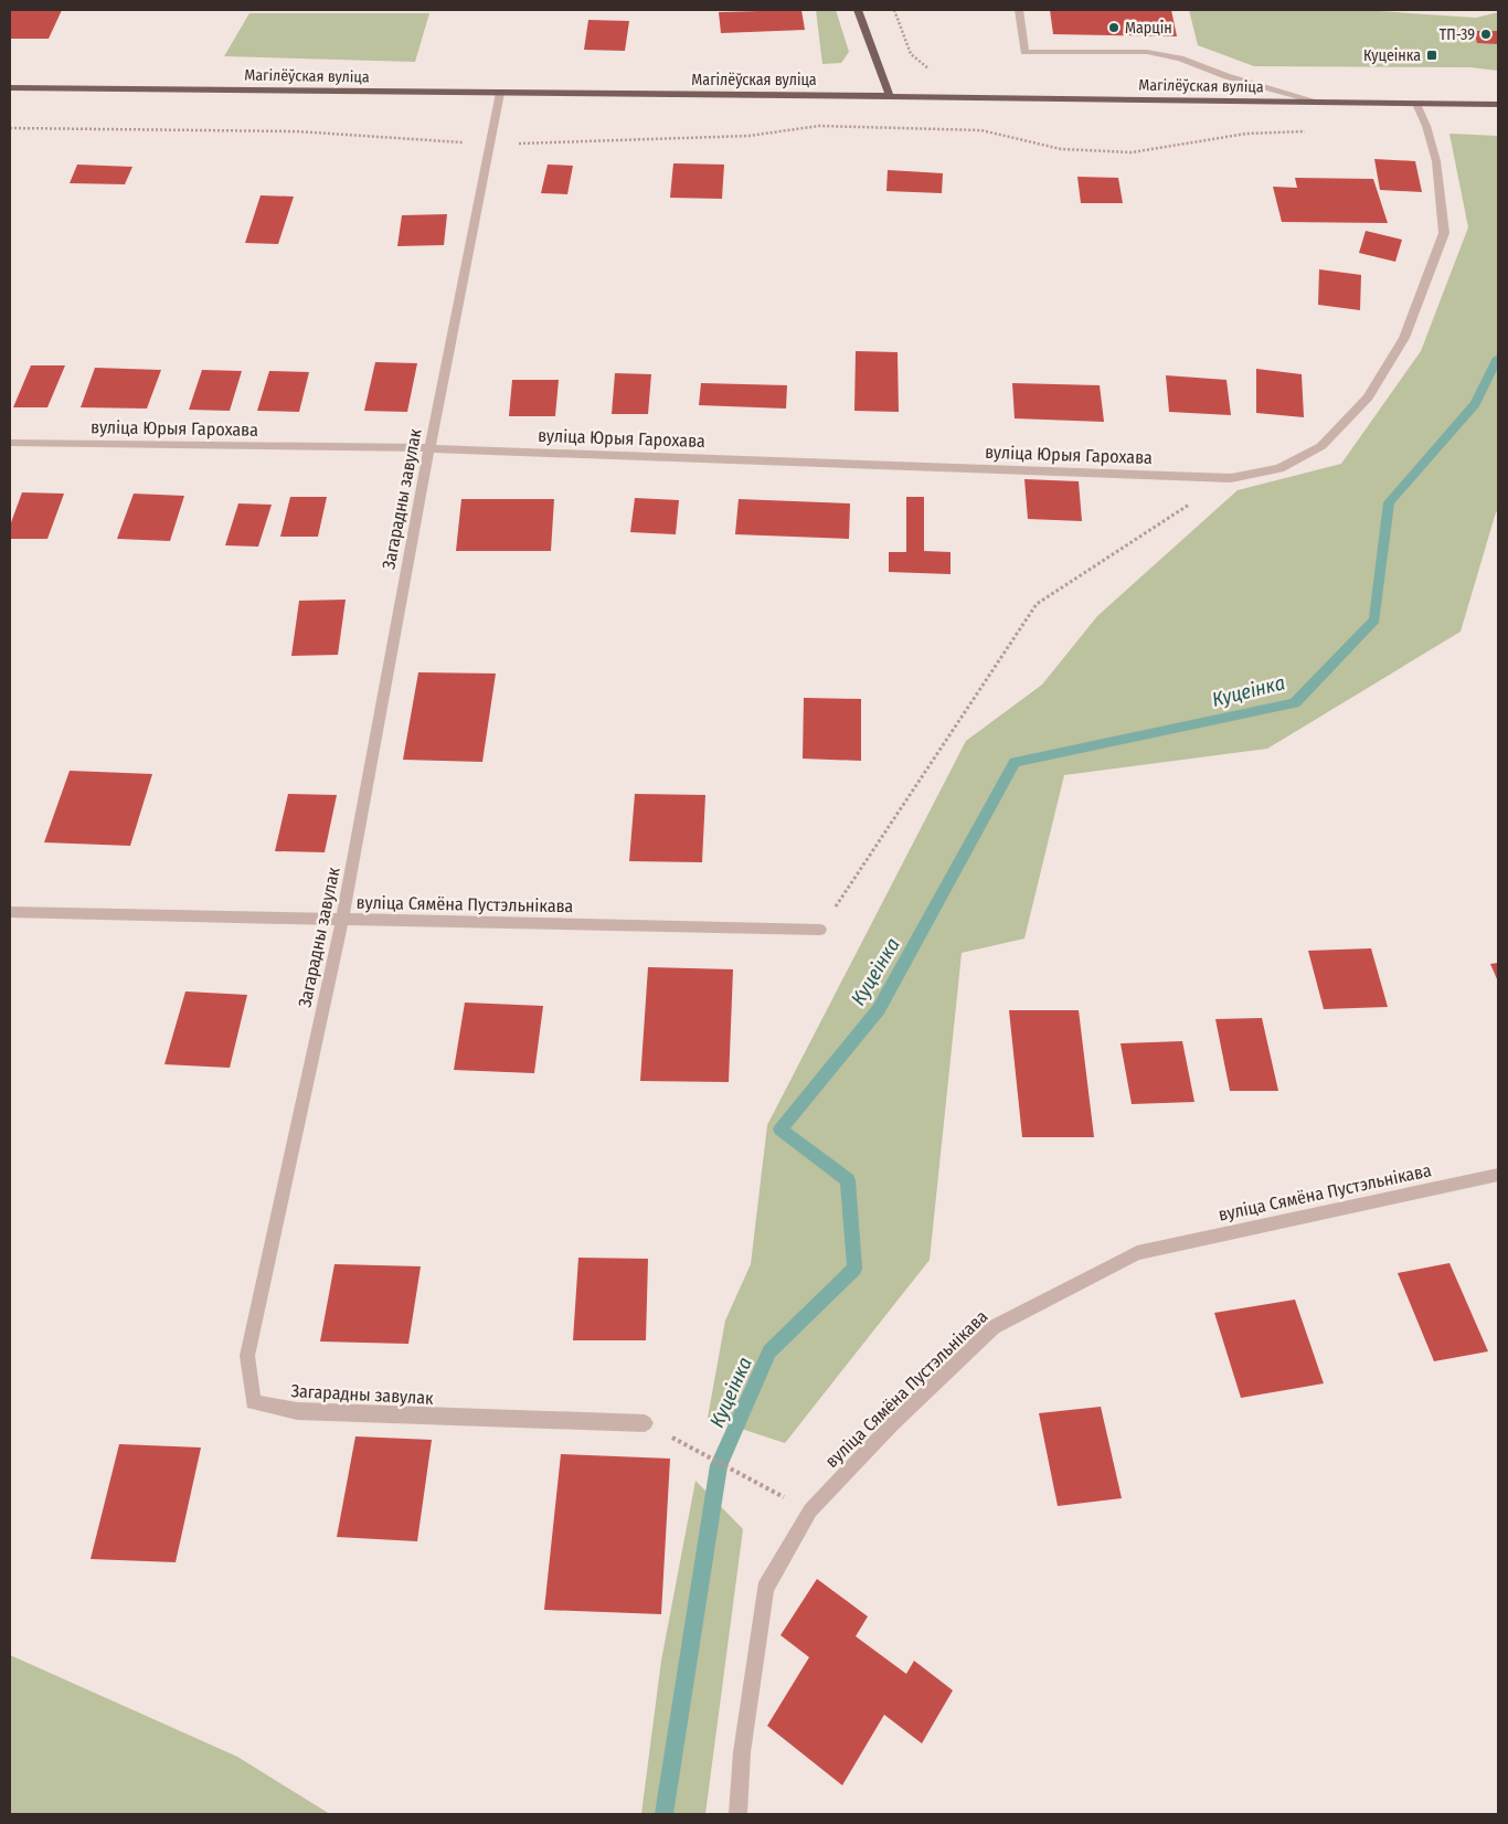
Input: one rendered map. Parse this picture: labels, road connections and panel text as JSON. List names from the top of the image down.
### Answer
{
  "streets": {
    "main road": ["Магілёўская вуліца"],
    "street": ["вуліца Юрыя Гарохава", "Загарадны завулак", "вуліца Сямёна Пустэльнікава"]
  },
  "crossings": [
    ["Магілёўская вуліца", "вуліца Юрыя Гарохава"],
    ["Магілёўская вуліца", "Загарадны завулак"],
    ["вуліца Юрыя Гарохава", "Загарадны завулак"],
    ["Загарадны завулак", "вуліца Сямёна Пустэльнікава"]
  ],
  "water": ["Куцеінка"],
  "places": {
    "other": ["Марцін", "ТП-39"],
    "transit": ["Куцеінка"]
  }
}
